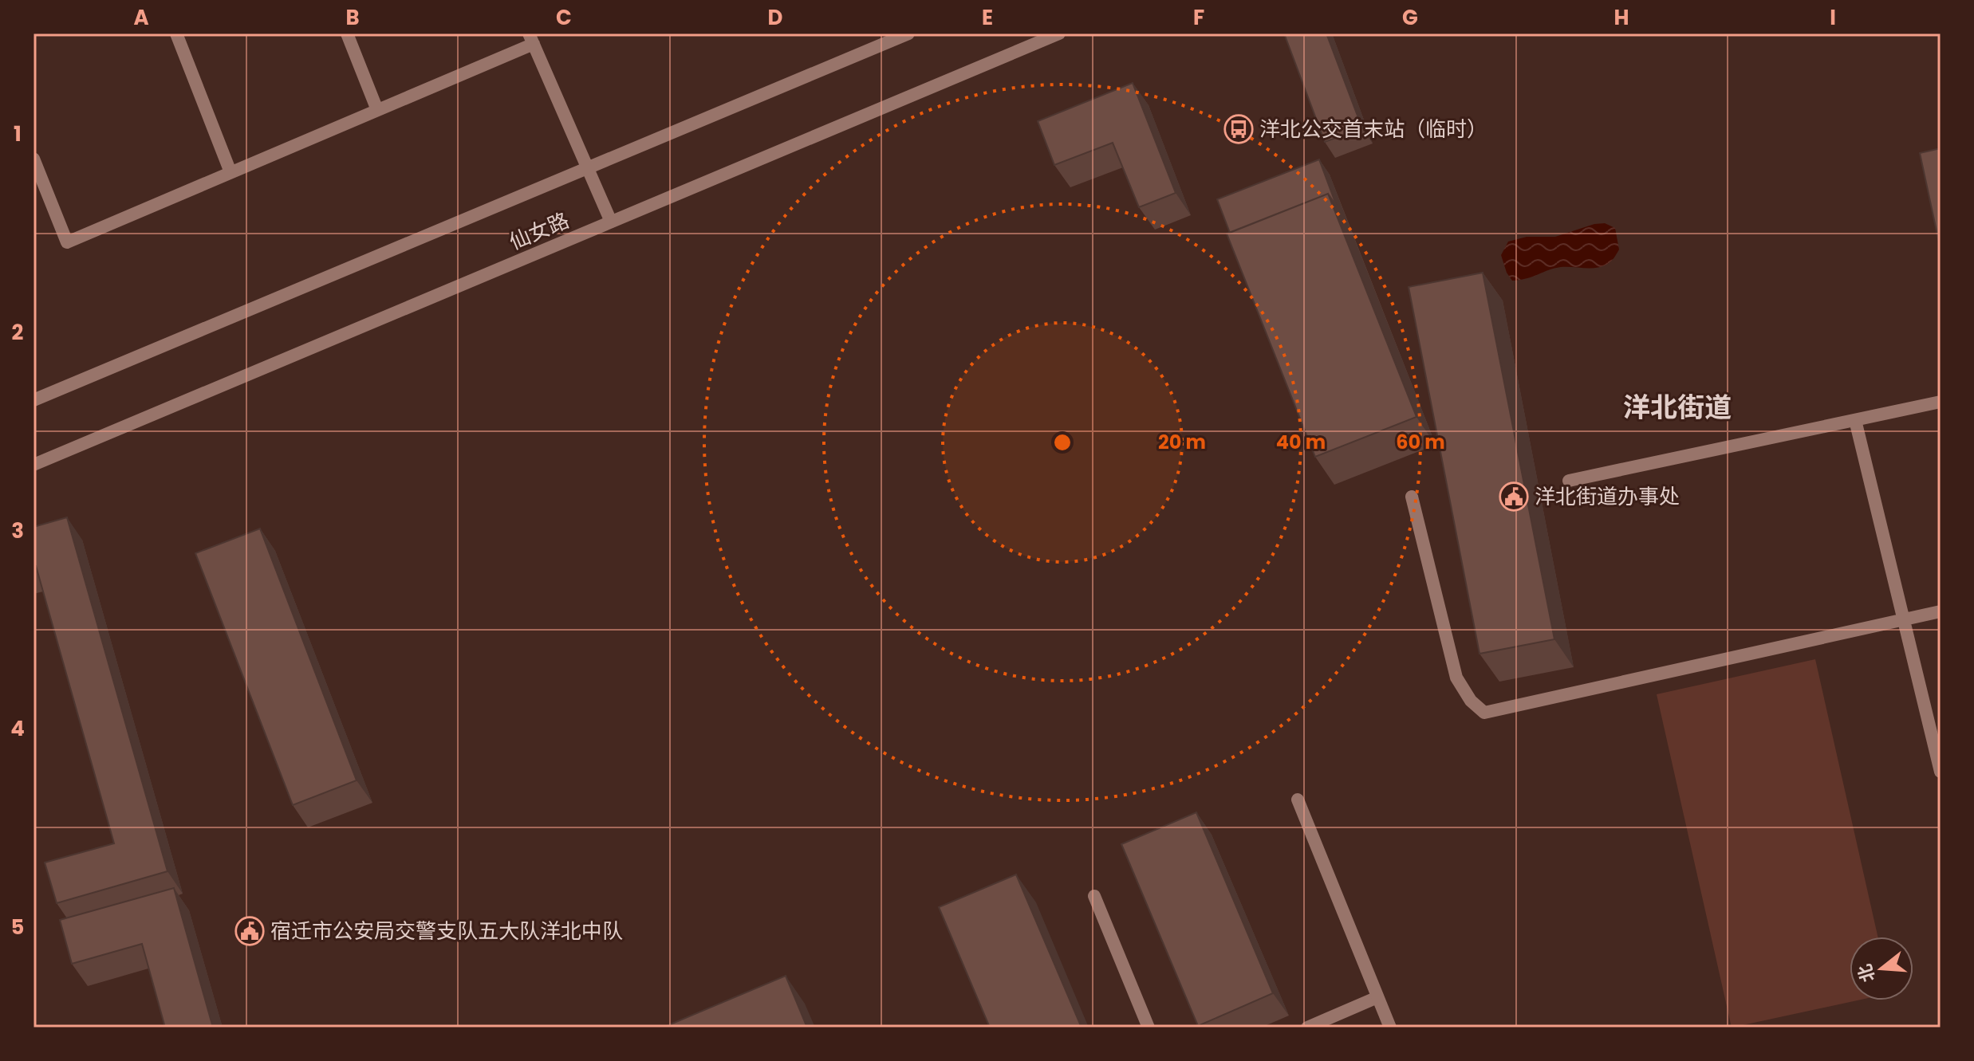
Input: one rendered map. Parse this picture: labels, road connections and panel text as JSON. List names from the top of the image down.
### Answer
{
  "streets": {
    "street": ["仙女路"]
  },
  "districts": ["洋北街道"],
  "places": {
    "bus stop": ["洋北公交首末站（临时）"],
    "public building": ["洋北街道办事处", "宿迁市公安局交警支队五大队洋北中队"]
  },
  "north": "left",
  "grid": {
    "columns": [
      "A",
      "B",
      "C",
      "D",
      "E",
      "F",
      "G",
      "H",
      "I"
    ],
    "rows": [
      "1",
      "2",
      "3",
      "4",
      "5"
    ]
  },
  "rings": ["20 m", "40 m", "60 m"]
}
